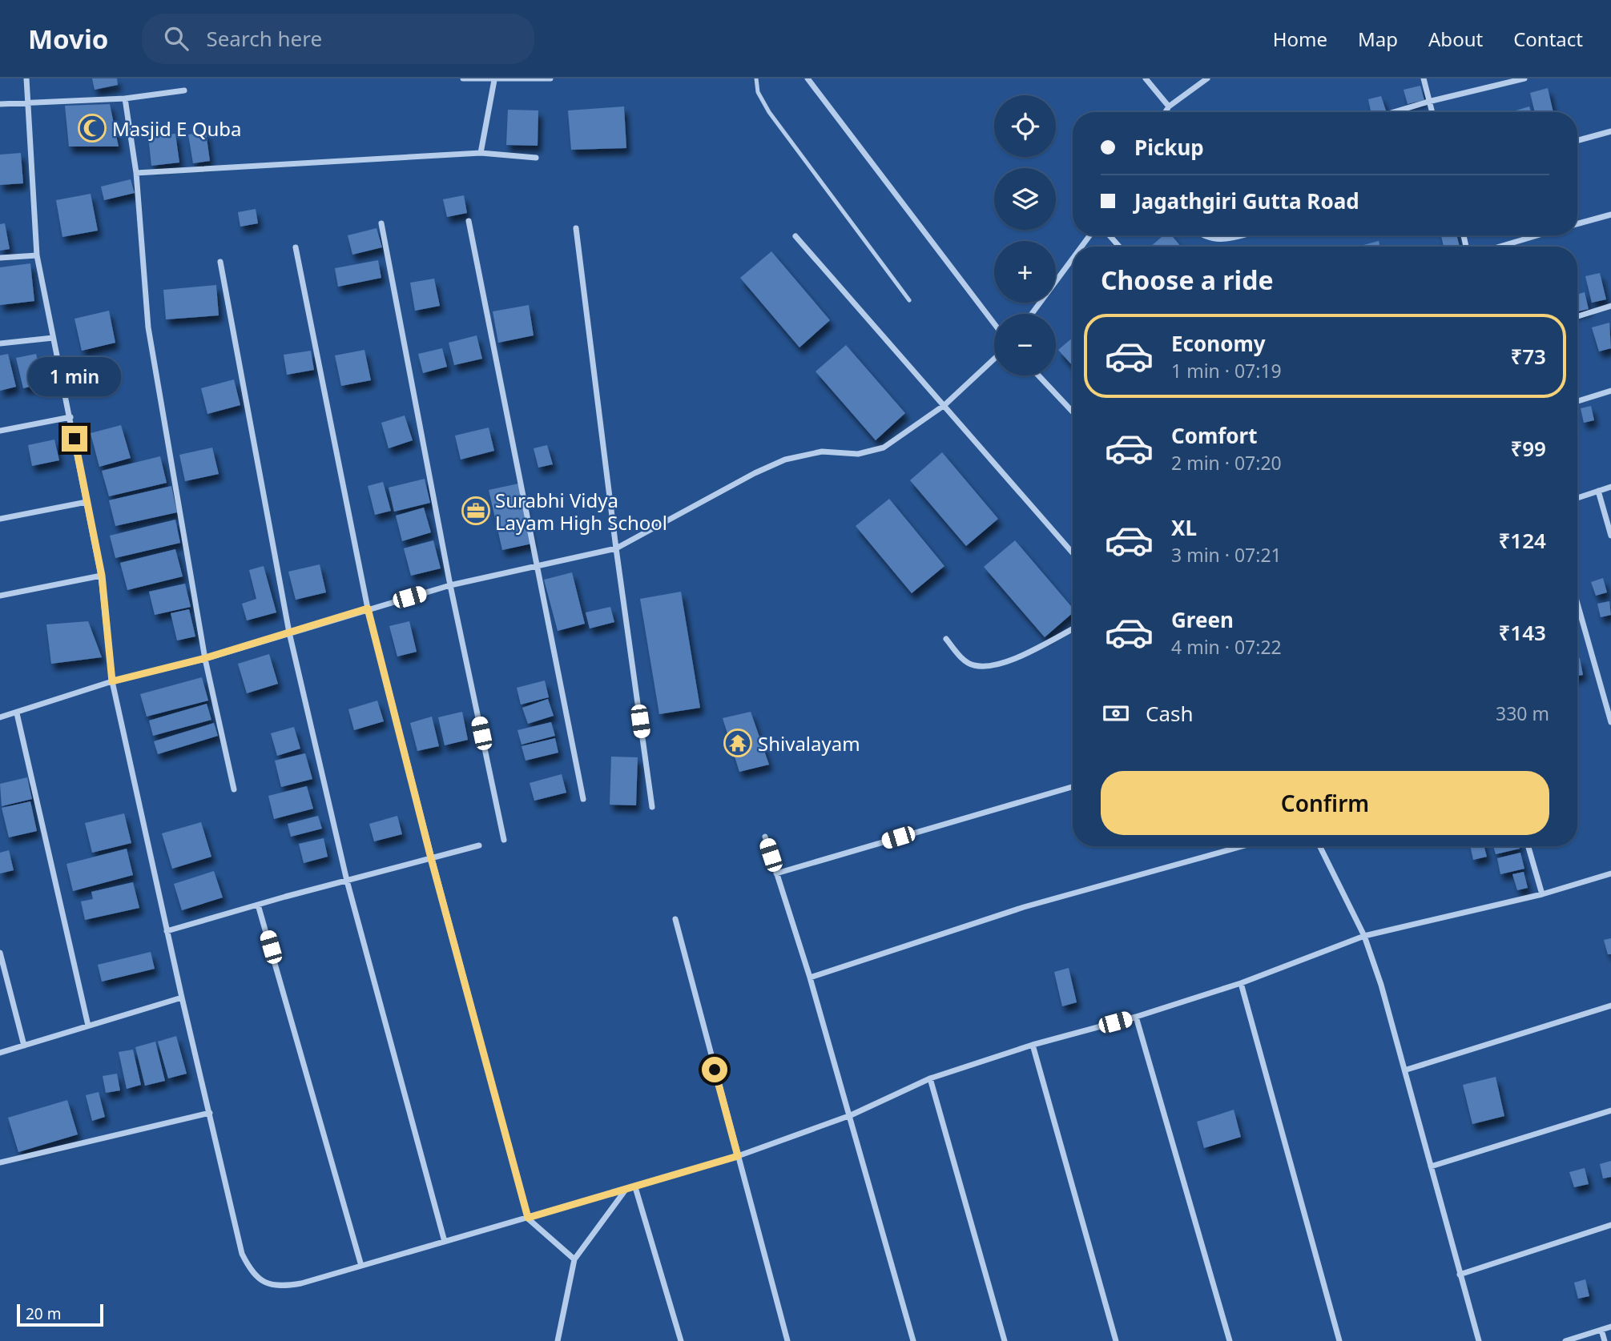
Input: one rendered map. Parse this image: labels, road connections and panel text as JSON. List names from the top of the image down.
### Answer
{
  "places": {
    "mosque": ["Masjid E Quba"],
    "office": ["Surabhi Vidya Layam High School"],
    "temple": ["Shivalayam"]
  },
  "scale_bar": "20 m",
  "page": {
    "header": "Movio",
    "search": "Search here",
    "nav": [
      "Home",
      "Map",
      "About",
      "Contact"
    ],
    "map_buttons": ["+", "−"],
    "banner": ["Pickup", "Jagathgiri Gutta Road"],
    "heading": "Choose a ride",
    "list": [
      {
        "name": "Economy",
        "note": "1 min · 07:19",
        "value": "₹73"
      },
      {
        "name": "Comfort",
        "note": "2 min · 07:20",
        "value": "₹99"
      },
      {
        "name": "XL",
        "note": "3 min · 07:21",
        "value": "₹124"
      },
      {
        "name": "Green",
        "note": "4 min · 07:22",
        "value": "₹143"
      }
    ],
    "bubble": "1 min",
    "pay": ["Cash", "330 m"],
    "buttons": "Confirm",
    "scale": "20 m"
  }
}
